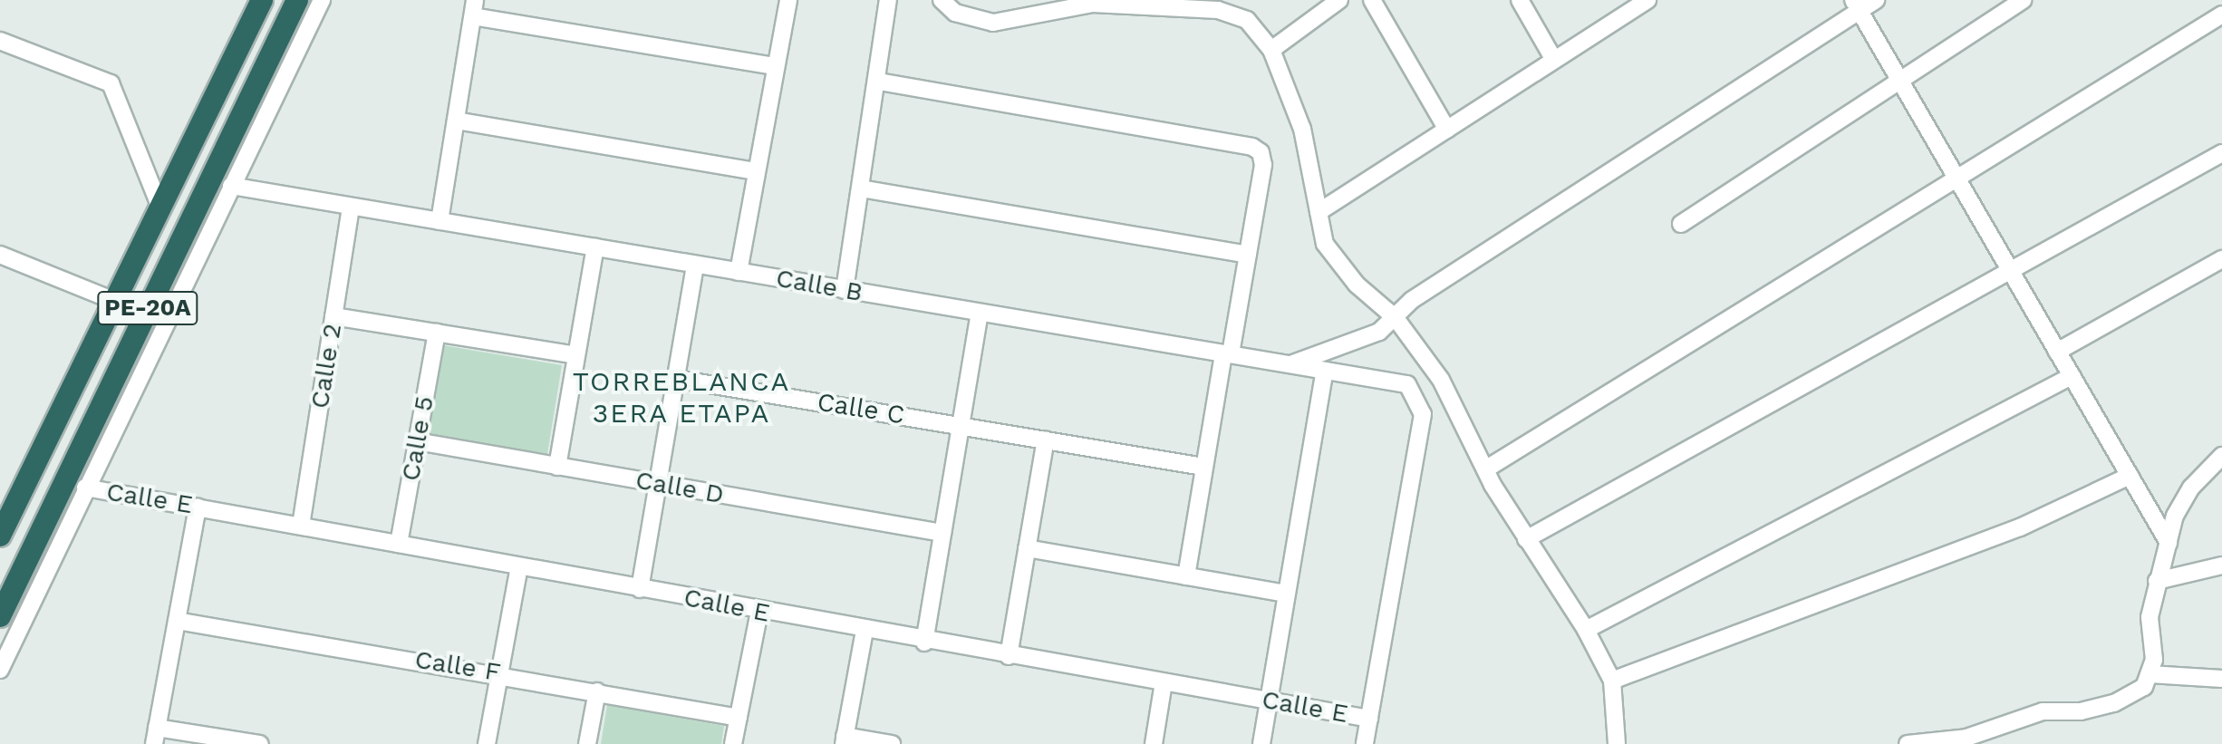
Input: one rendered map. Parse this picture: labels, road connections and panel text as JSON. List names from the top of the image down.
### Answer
{
  "streets": {
    "highway": ["PE-20A"],
    "street": [
      "Calle B",
      "Calle 2",
      "Calle C",
      "Calle 5",
      "Calle D",
      "Calle E",
      "Calle F"
    ]
  },
  "crossings": [
    ["Calle B", "Calle 2"],
    ["Calle B", "Calle E"],
    ["Calle 2", "Calle E"],
    ["Calle 5", "Calle D"],
    ["Calle 5", "Calle E"]
  ],
  "districts": ["TORREBLANCA 3ERA ETAPA"]
}
